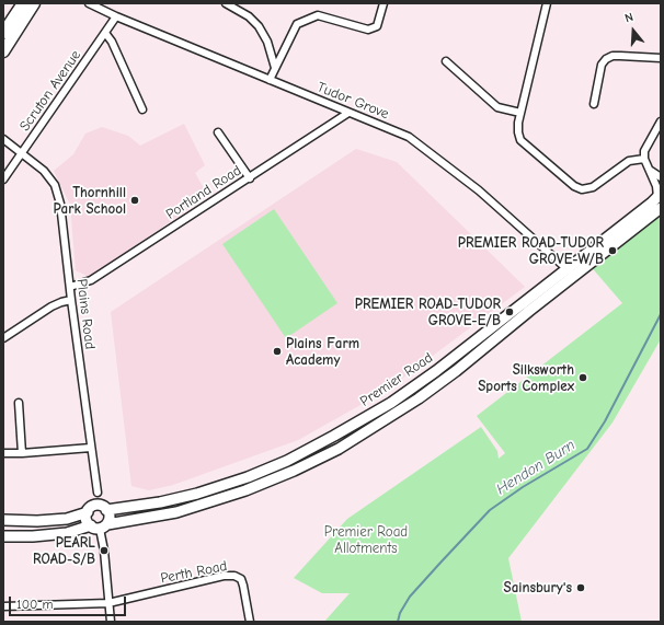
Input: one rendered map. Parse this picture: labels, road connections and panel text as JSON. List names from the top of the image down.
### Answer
{
  "streets": {
    "main road": ["Premier Road"],
    "street": [
      "Scruton Avenue",
      "Tudor Grove",
      "Portland Road",
      "Plains Road",
      "Perth Road"
    ]
  },
  "crossings": [
    ["Scruton Avenue", "Tudor Grove"],
    ["Scruton Avenue", "Plains Road"],
    ["Tudor Grove", "Portland Road"],
    ["Tudor Grove", "Premier Road"],
    ["Portland Road", "Plains Road"]
  ],
  "water": ["Hendon Burn"],
  "parks": ["Premier Road Allotments"],
  "places": [
    "Thornhill Park School",
    "PREMIER ROAD-TUDOR GROVE-W/B",
    "PREMIER ROAD-TUDOR GROVE-E/B",
    "Plains Farm Academy",
    "Silksworth Sports Complex",
    "PEARL ROAD-S/B",
    "Sainsbury's"
  ],
  "scale_bar": "100 m",
  "north": "top"
}
